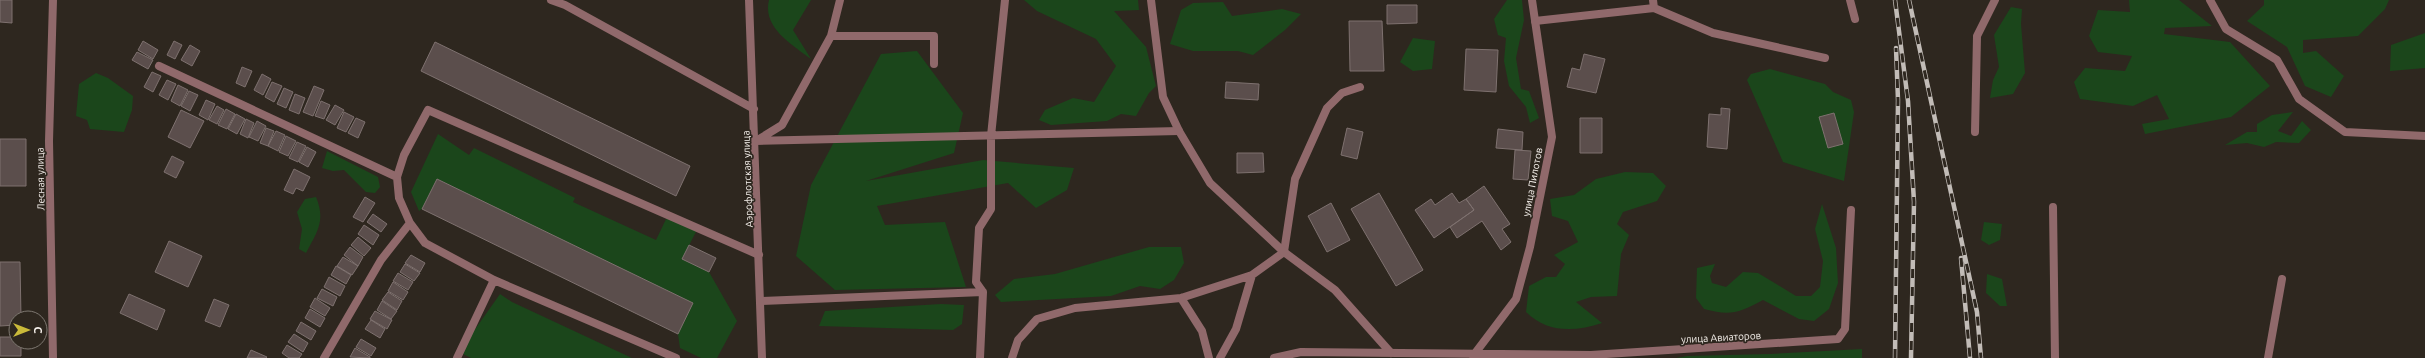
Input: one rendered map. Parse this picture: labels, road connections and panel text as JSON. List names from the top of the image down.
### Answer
{
  "streets": {
    "street": [
      "Лесная улица",
      "Аэрофлотская улица",
      "улица Пилотов",
      "улица Авиаторов"
    ]
  },
  "crossings": [
    ["улица Пилотов", "улица Авиаторов"]
  ],
  "north": "right"
}
